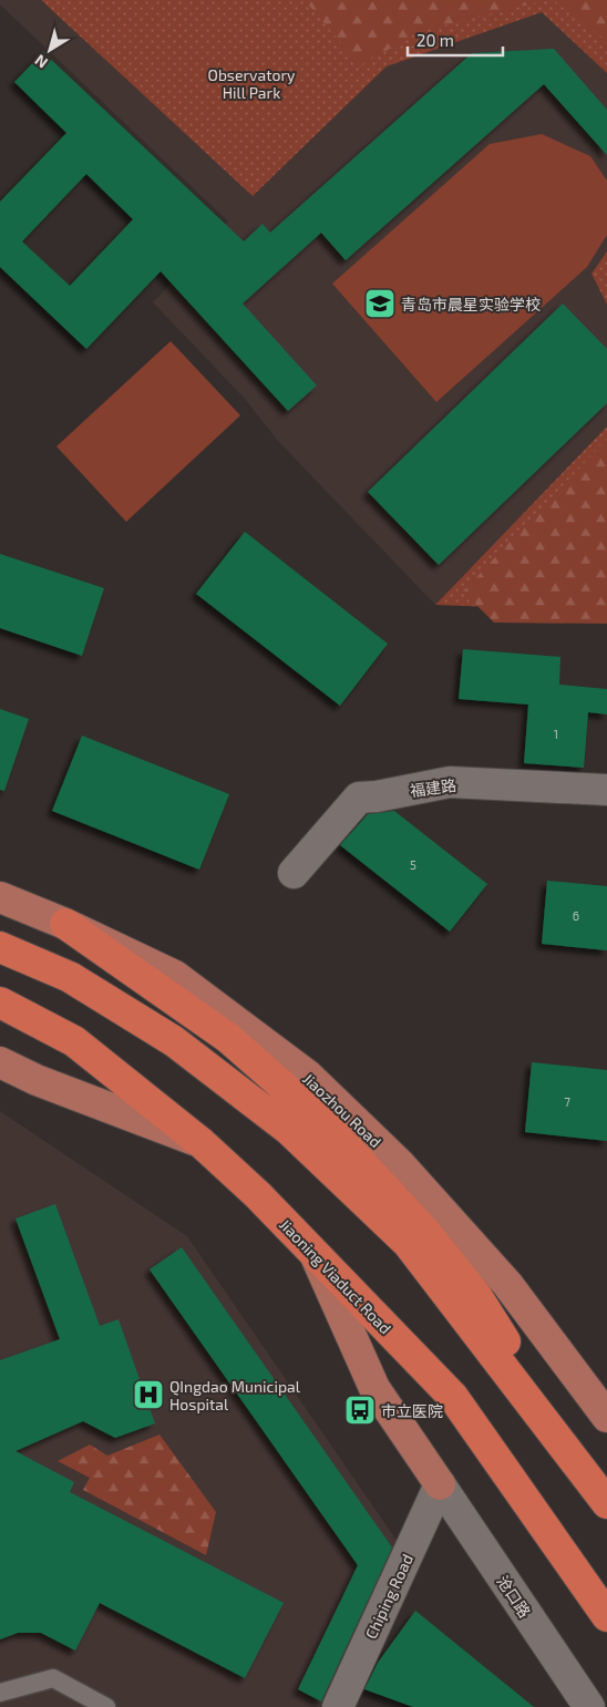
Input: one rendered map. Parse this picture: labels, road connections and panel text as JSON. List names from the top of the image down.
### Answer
{
  "streets": {
    "highway": ["Jiaoning Viaduct Road"],
    "main road": ["Jiaozhou Road"],
    "street": ["福建路", "Chiping Road", "沧口路"]
  },
  "crossings": [
    ["Chiping Road", "沧口路"]
  ],
  "parks": ["Observatory Hill Park"],
  "places": {
    "school or university": ["青岛市晨星实验学校"],
    "hospital": ["QIngdao Municipal Hospital"],
    "bus stop": ["市立医院"]
  },
  "house_numbers": [
    "1",
    "5",
    "6",
    "7"
  ],
  "scale_bar": "20 m",
  "north": "bottom left"
}
